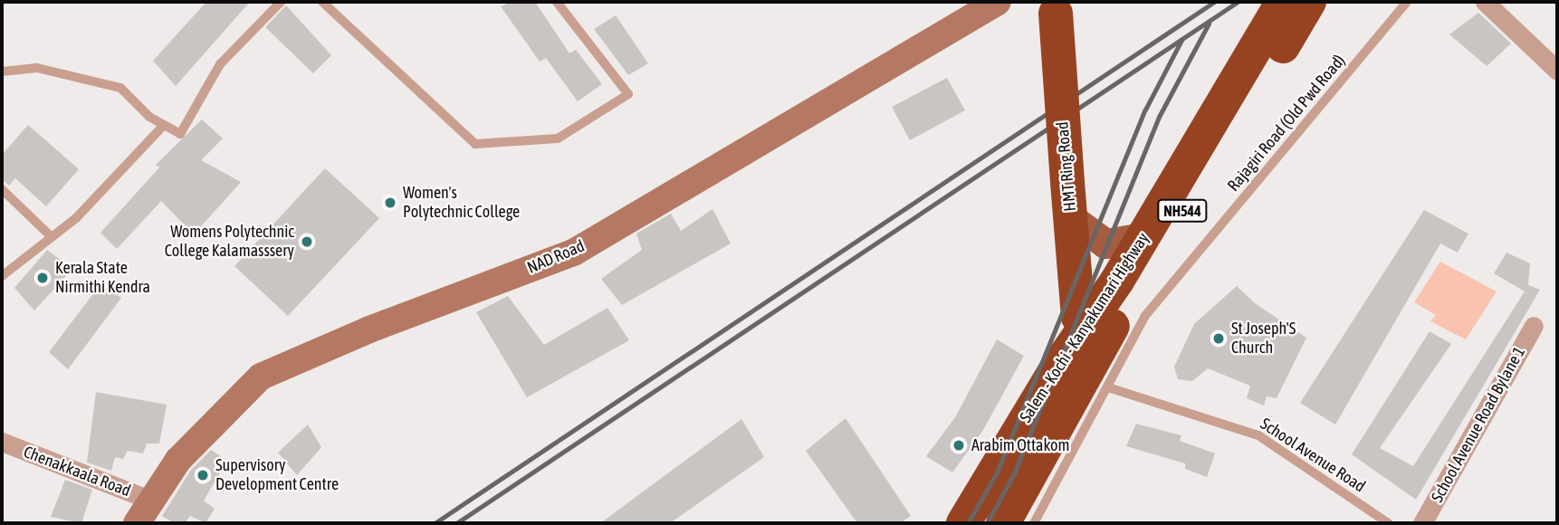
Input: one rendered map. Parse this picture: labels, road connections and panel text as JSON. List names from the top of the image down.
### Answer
{
  "streets": {
    "highway": ["HMT Ring Road", "NH544", "Salem - Kochi - Kanyakumari Highway"],
    "street": ["NAD Road", "School Avenue Road Bylane 1", "Chenakkaala Road"],
    "lane": ["Rajagiri Road (Old Pwd Road)", "School Avenue Road"]
  },
  "crossings": [
    ["Rajagiri Road (Old Pwd Road)", "School Avenue Road"],
    ["HMT Ring Road", "Salem - Kochi - Kanyakumari Highway"],
    ["NH544", "Salem - Kochi - Kanyakumari Highway"],
    ["NAD Road", "Chenakkaala Road"]
  ],
  "places": [
    "Women's Polytechnic College",
    "Womens Polytechnic College Kalamasssery",
    "Kerala State Nirmithi Kendra",
    "St Joseph'S Church",
    "Arabim Ottakom",
    "Supervisory Development Centre"
  ]
}
